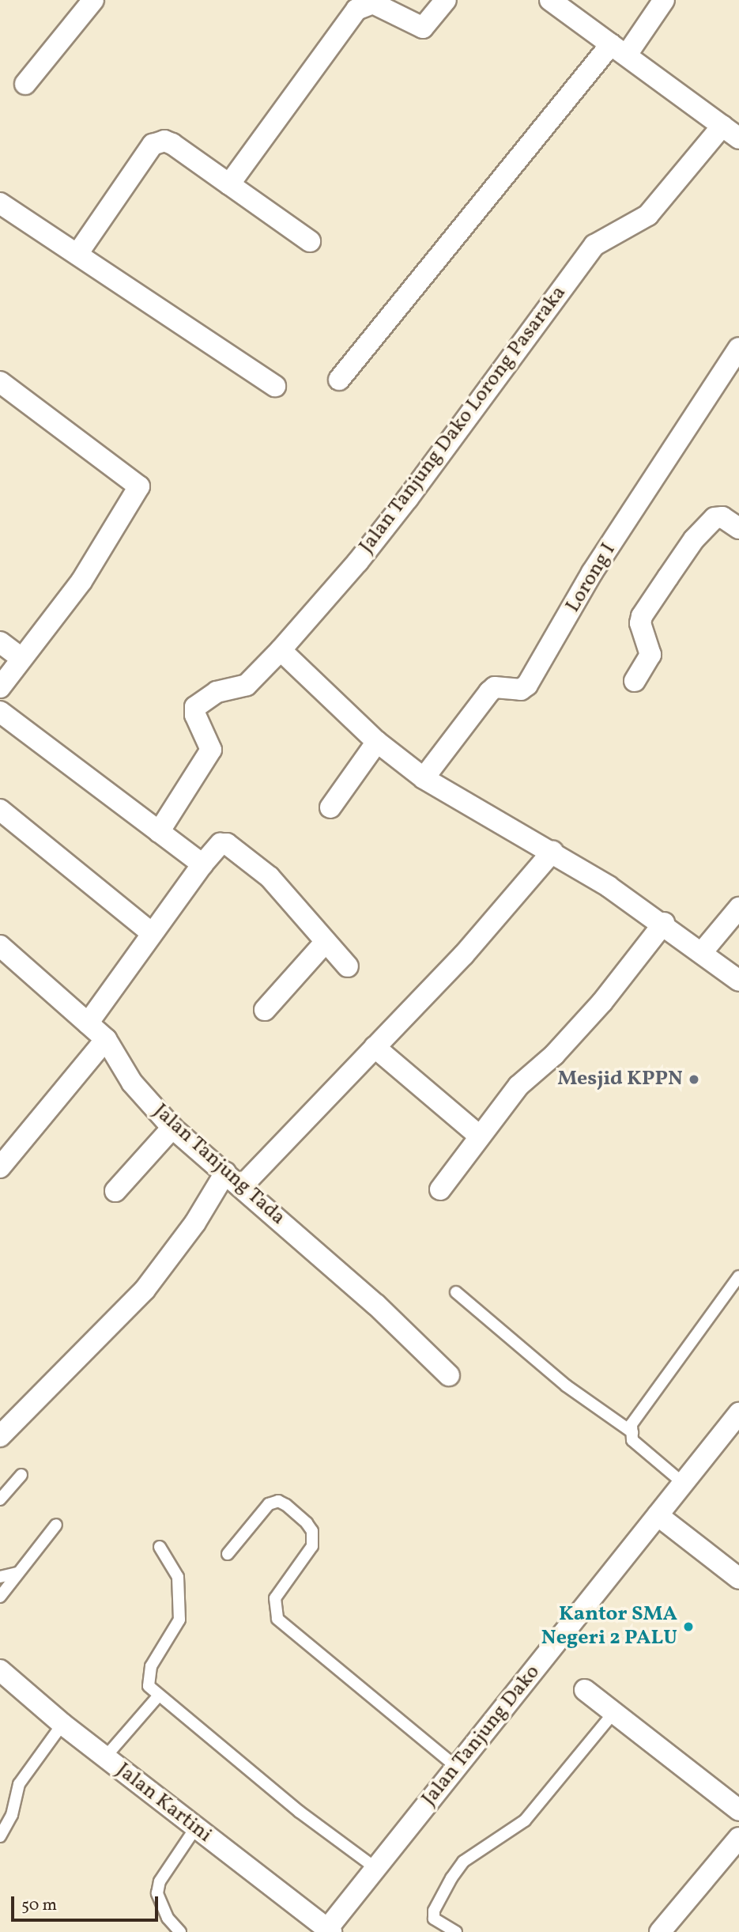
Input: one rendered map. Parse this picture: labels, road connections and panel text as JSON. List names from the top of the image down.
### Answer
{
  "streets": {
    "street": [
      "Jalan Tanjung Dako Lorong Pasaraka",
      "Lorong I",
      "Jalan Tanjung Tada",
      "Jalan Tanjung Dako",
      "Jalan Kartini"
    ]
  },
  "crossings": [
    ["Jalan Tanjung Dako", "Jalan Kartini"]
  ],
  "places": ["Mesjid KPPN", "Kantor SMA Negeri 2 PALU"],
  "scale_bar": "50 m"
}
